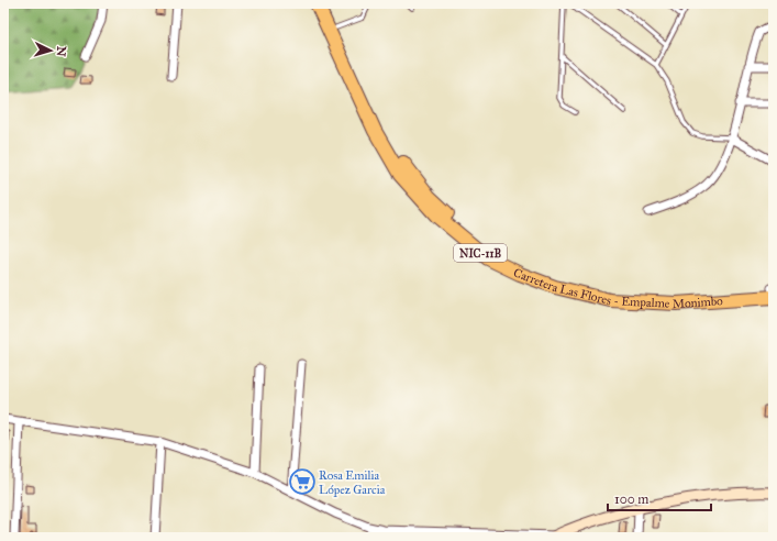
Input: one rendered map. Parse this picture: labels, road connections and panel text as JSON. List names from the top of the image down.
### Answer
{
  "streets": {
    "highway": ["NIC-11B", "Carretera Las Flores - Empalme Monimbo"]
  },
  "places": {
    "supermarket": ["Rosa Emilia López Garcia"]
  },
  "scale_bar": "100 m",
  "north": "right"
}
